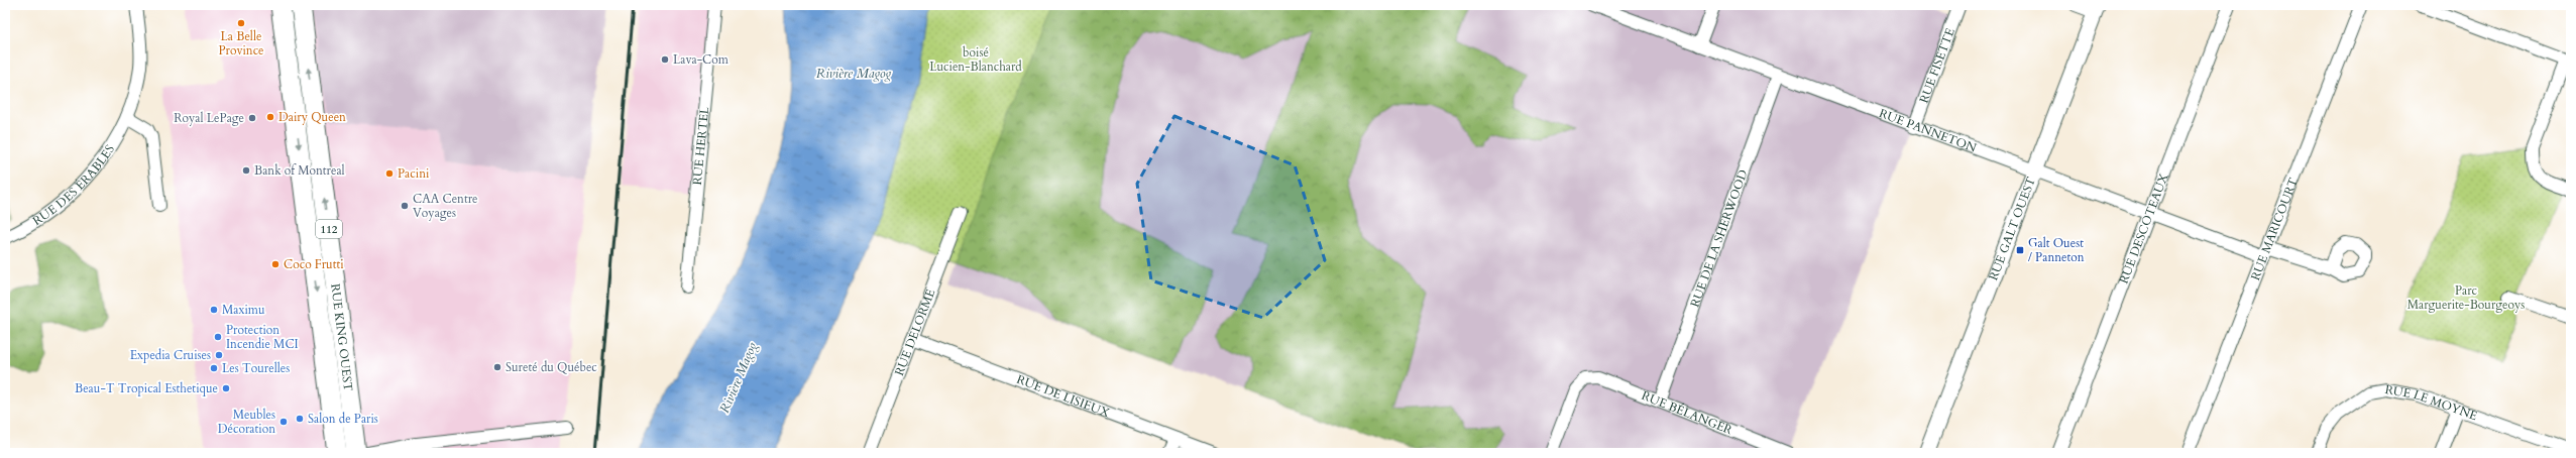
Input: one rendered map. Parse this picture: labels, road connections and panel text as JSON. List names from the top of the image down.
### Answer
{
  "streets": {
    "main road": ["112", "RUE KING OUEST"],
    "street": [
      "RUE FISETTE",
      "RUE PANNETON",
      "RUE HERTEL",
      "RUE DES ÉRABLES",
      "RUE GALT OUEST",
      "RUE DESCOTEAUX",
      "RUE MARICOURT",
      "RUE DE LA SHERWOOD",
      "RUE DELORME",
      "RUE DE LISIEUX",
      "RUE LE MOYNE",
      "RUE BÉLANGER"
    ]
  },
  "crossings": [
    ["RUE FISETTE", "RUE PANNETON"],
    ["RUE PANNETON", "RUE GALT OUEST"],
    ["RUE PANNETON", "RUE DESCOTEAUX"],
    ["RUE PANNETON", "RUE MARICOURT"],
    ["RUE PANNETON", "RUE DE LA SHERWOOD"],
    ["RUE DE LA SHERWOOD", "RUE BÉLANGER"],
    ["RUE DELORME", "RUE DE LISIEUX"]
  ],
  "water": ["Rivière Magog"],
  "parks": ["boisé Lucien-Blanchard", "Parc Marguerite-Bourgeoys"],
  "places": {
    "other": [
      "La Belle Province",
      "Lava-Com",
      "Dairy Queen",
      "Royal LePage",
      "Bank of Montreal",
      "Pacini",
      "CAA Centre Voyages",
      "Coco Frutti",
      "Maximu",
      "Protection Incendie MCI",
      "Expedia Cruises",
      "Sureté du Québec",
      "Les Tourelles",
      "Beau-T Tropical Esthetique",
      "Salon de Paris",
      "Meubles Décoration"
    ],
    "transit": ["Galt Ouest / Panneton"]
  }
}
